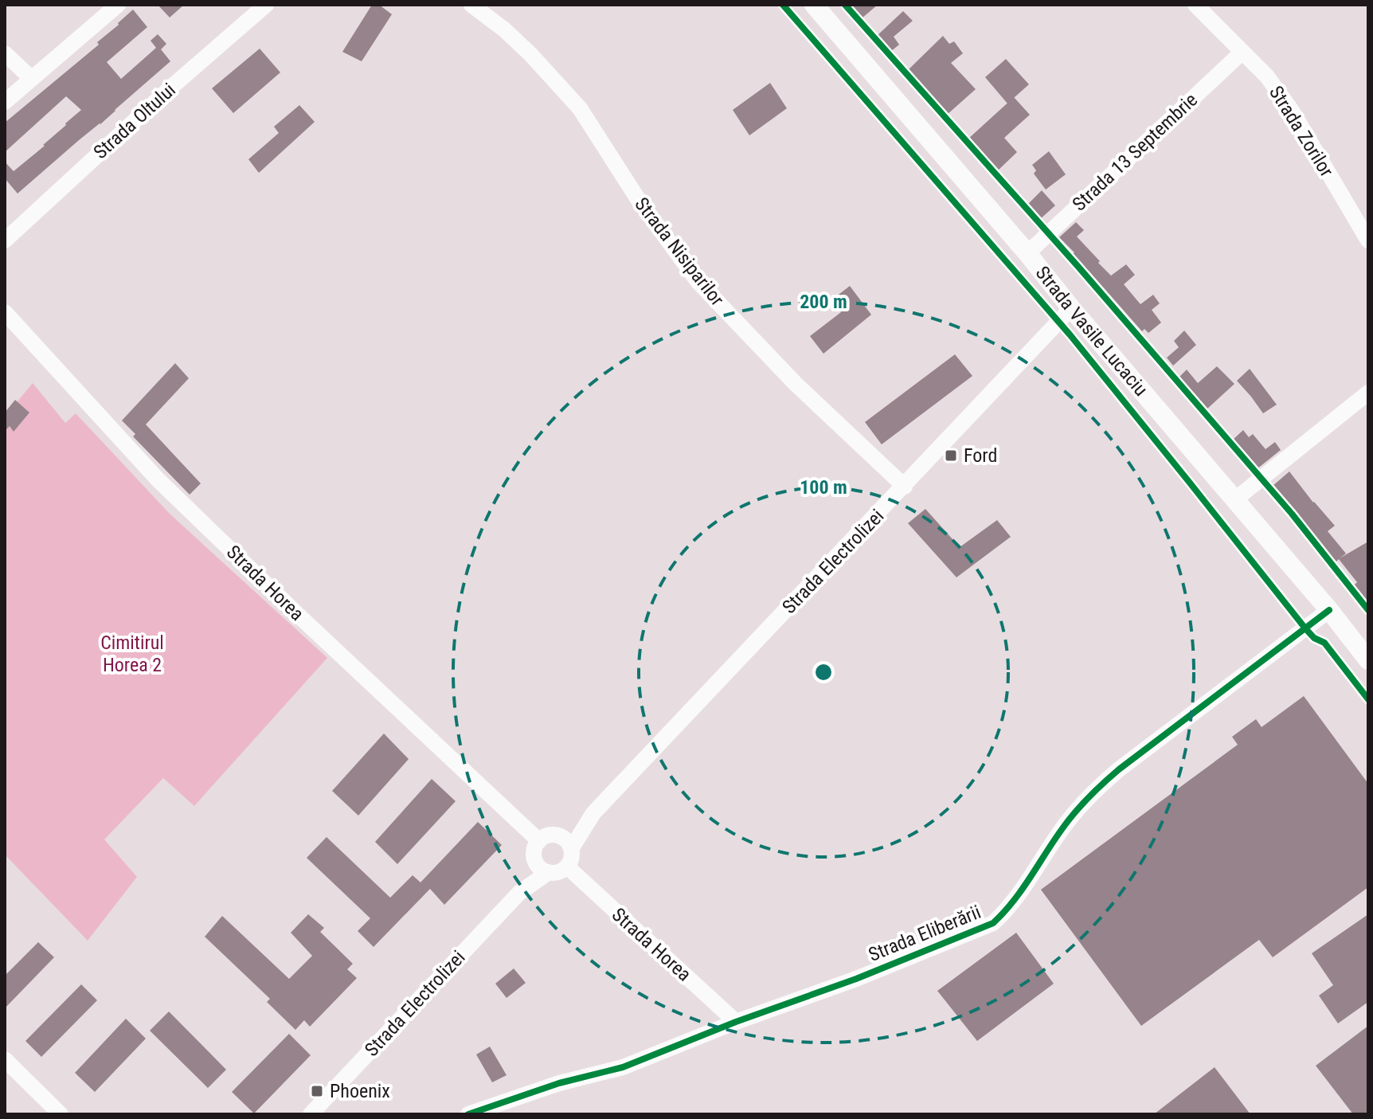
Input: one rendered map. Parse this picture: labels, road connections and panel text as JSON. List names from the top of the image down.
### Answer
{
  "streets": {
    "main road": ["Strada Vasile Lucaciu"],
    "street": [
      "Strada Oltului",
      "Strada Zorilor",
      "Strada 13 Septembrie",
      "Strada Nisiparilor",
      "Strada Electrolizei",
      "Strada Horea",
      "Strada Eliberării"
    ]
  },
  "crossings": [
    ["Strada Zorilor", "Strada 13 Septembrie"],
    ["Strada 13 Septembrie", "Strada Vasile Lucaciu"],
    ["Strada Nisiparilor", "Strada Electrolizei"],
    ["Strada Vasile Lucaciu", "Strada Electrolizei"],
    ["Strada Vasile Lucaciu", "Strada Eliberării"],
    ["Strada Electrolizei", "Strada Horea"],
    ["Strada Horea", "Strada Eliberării"]
  ],
  "parks": ["Cimitirul Horea 2"],
  "places": {
    "transit": ["Ford", "Phoenix"]
  },
  "rings": ["200 m", "100 m"]
}
